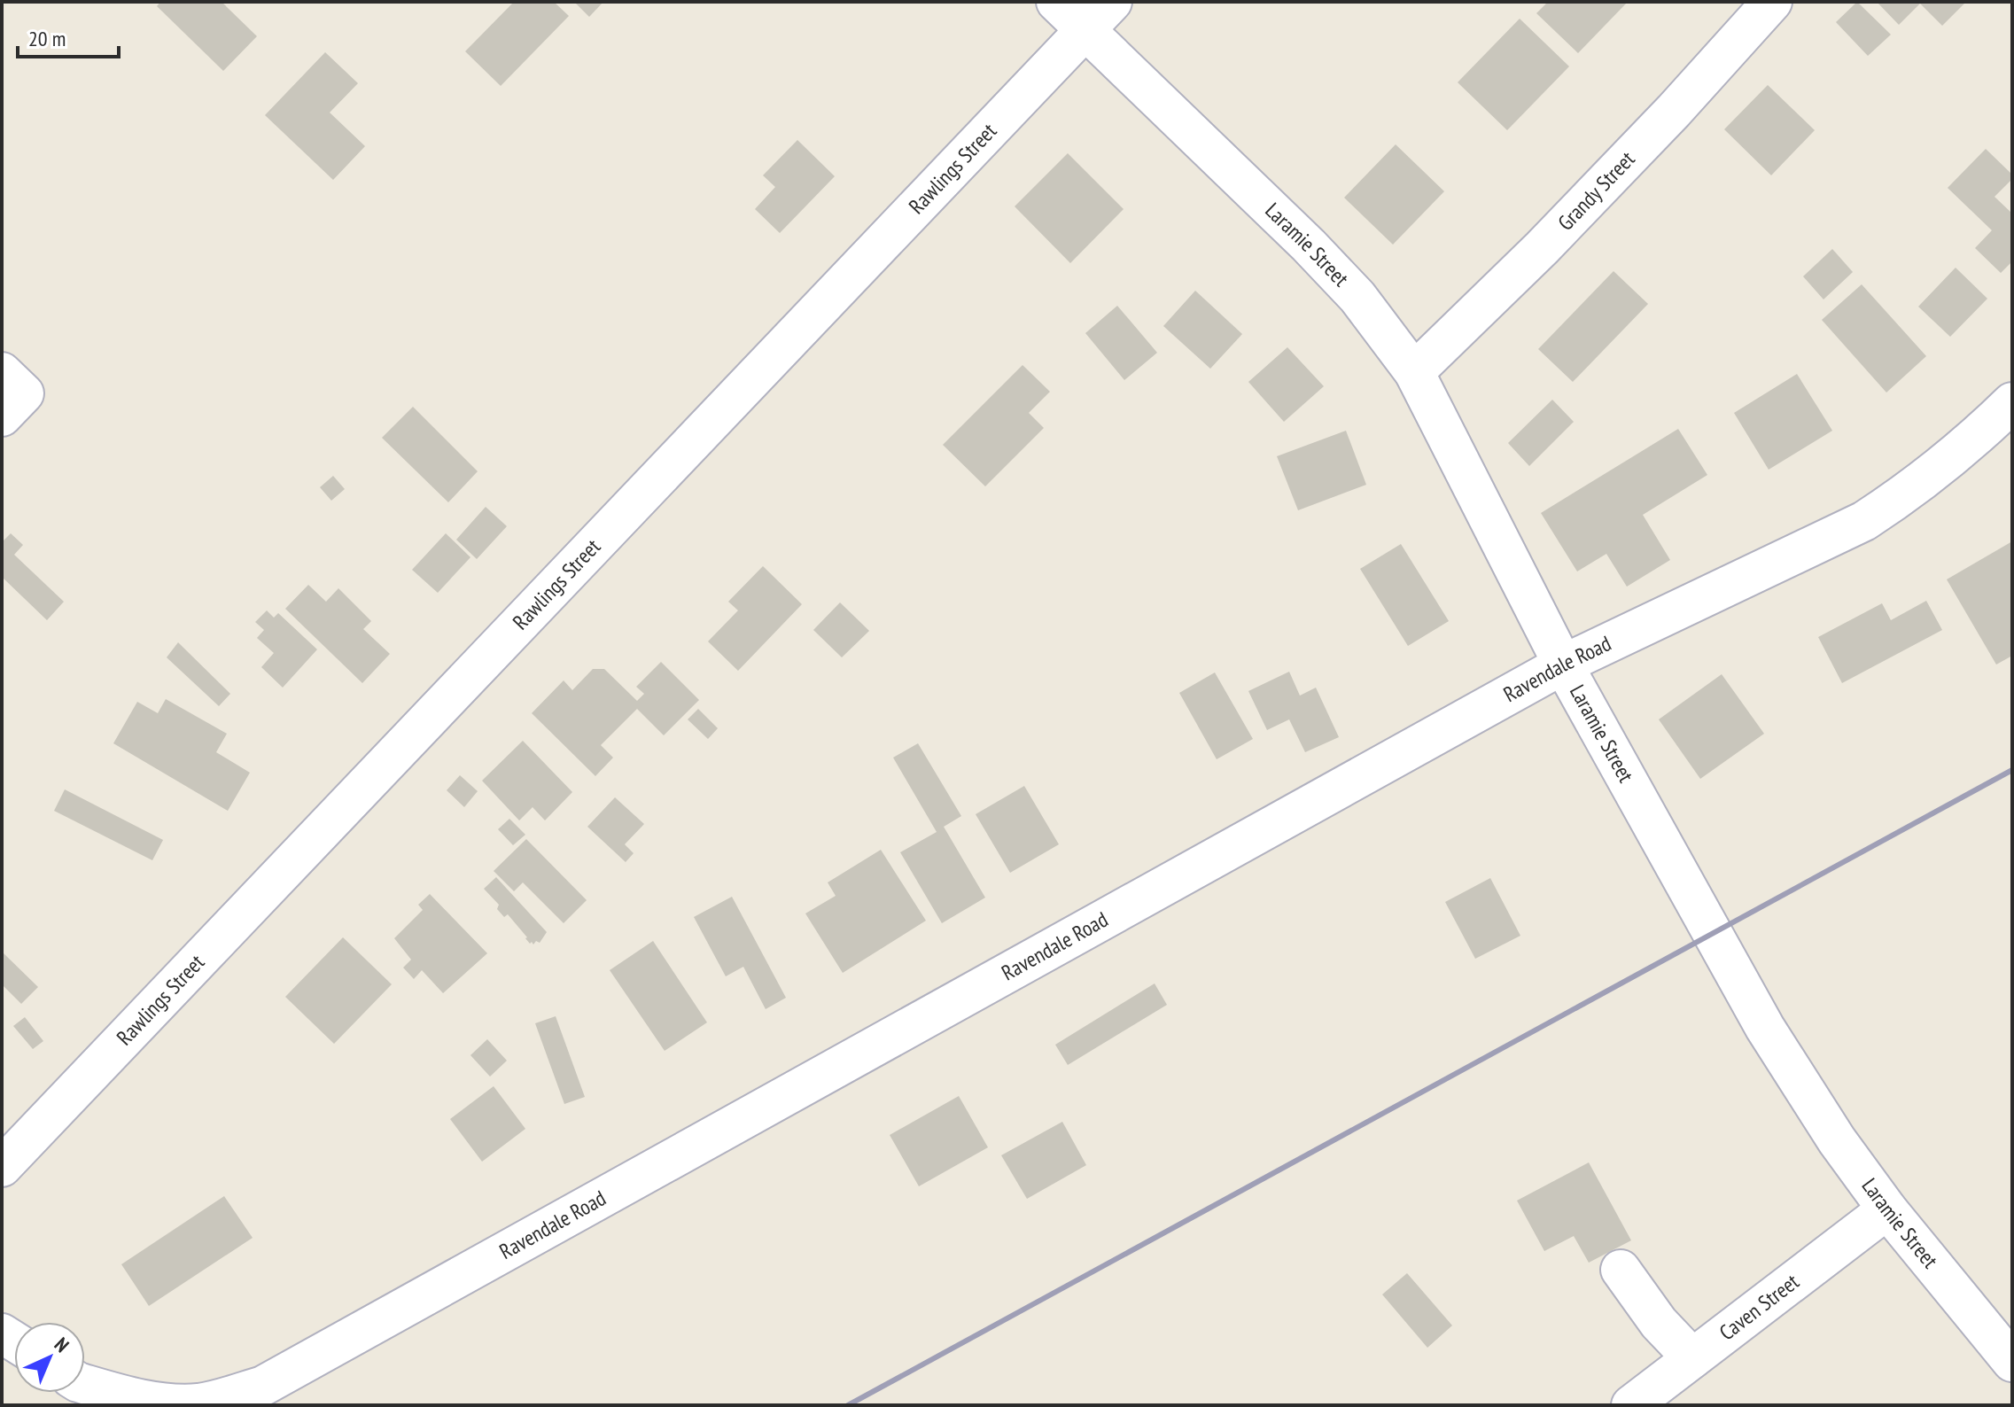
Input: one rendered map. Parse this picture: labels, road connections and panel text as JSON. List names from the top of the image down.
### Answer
{
  "streets": {
    "street": [
      "Rawlings Street",
      "Grandy Street",
      "Laramie Street",
      "Ravendale Road",
      "Caven Street"
    ]
  },
  "crossings": [
    ["Rawlings Street", "Laramie Street"],
    ["Grandy Street", "Laramie Street"],
    ["Laramie Street", "Ravendale Road"],
    ["Laramie Street", "Caven Street"]
  ],
  "scale_bar": "20 m",
  "north": "top right"
}
